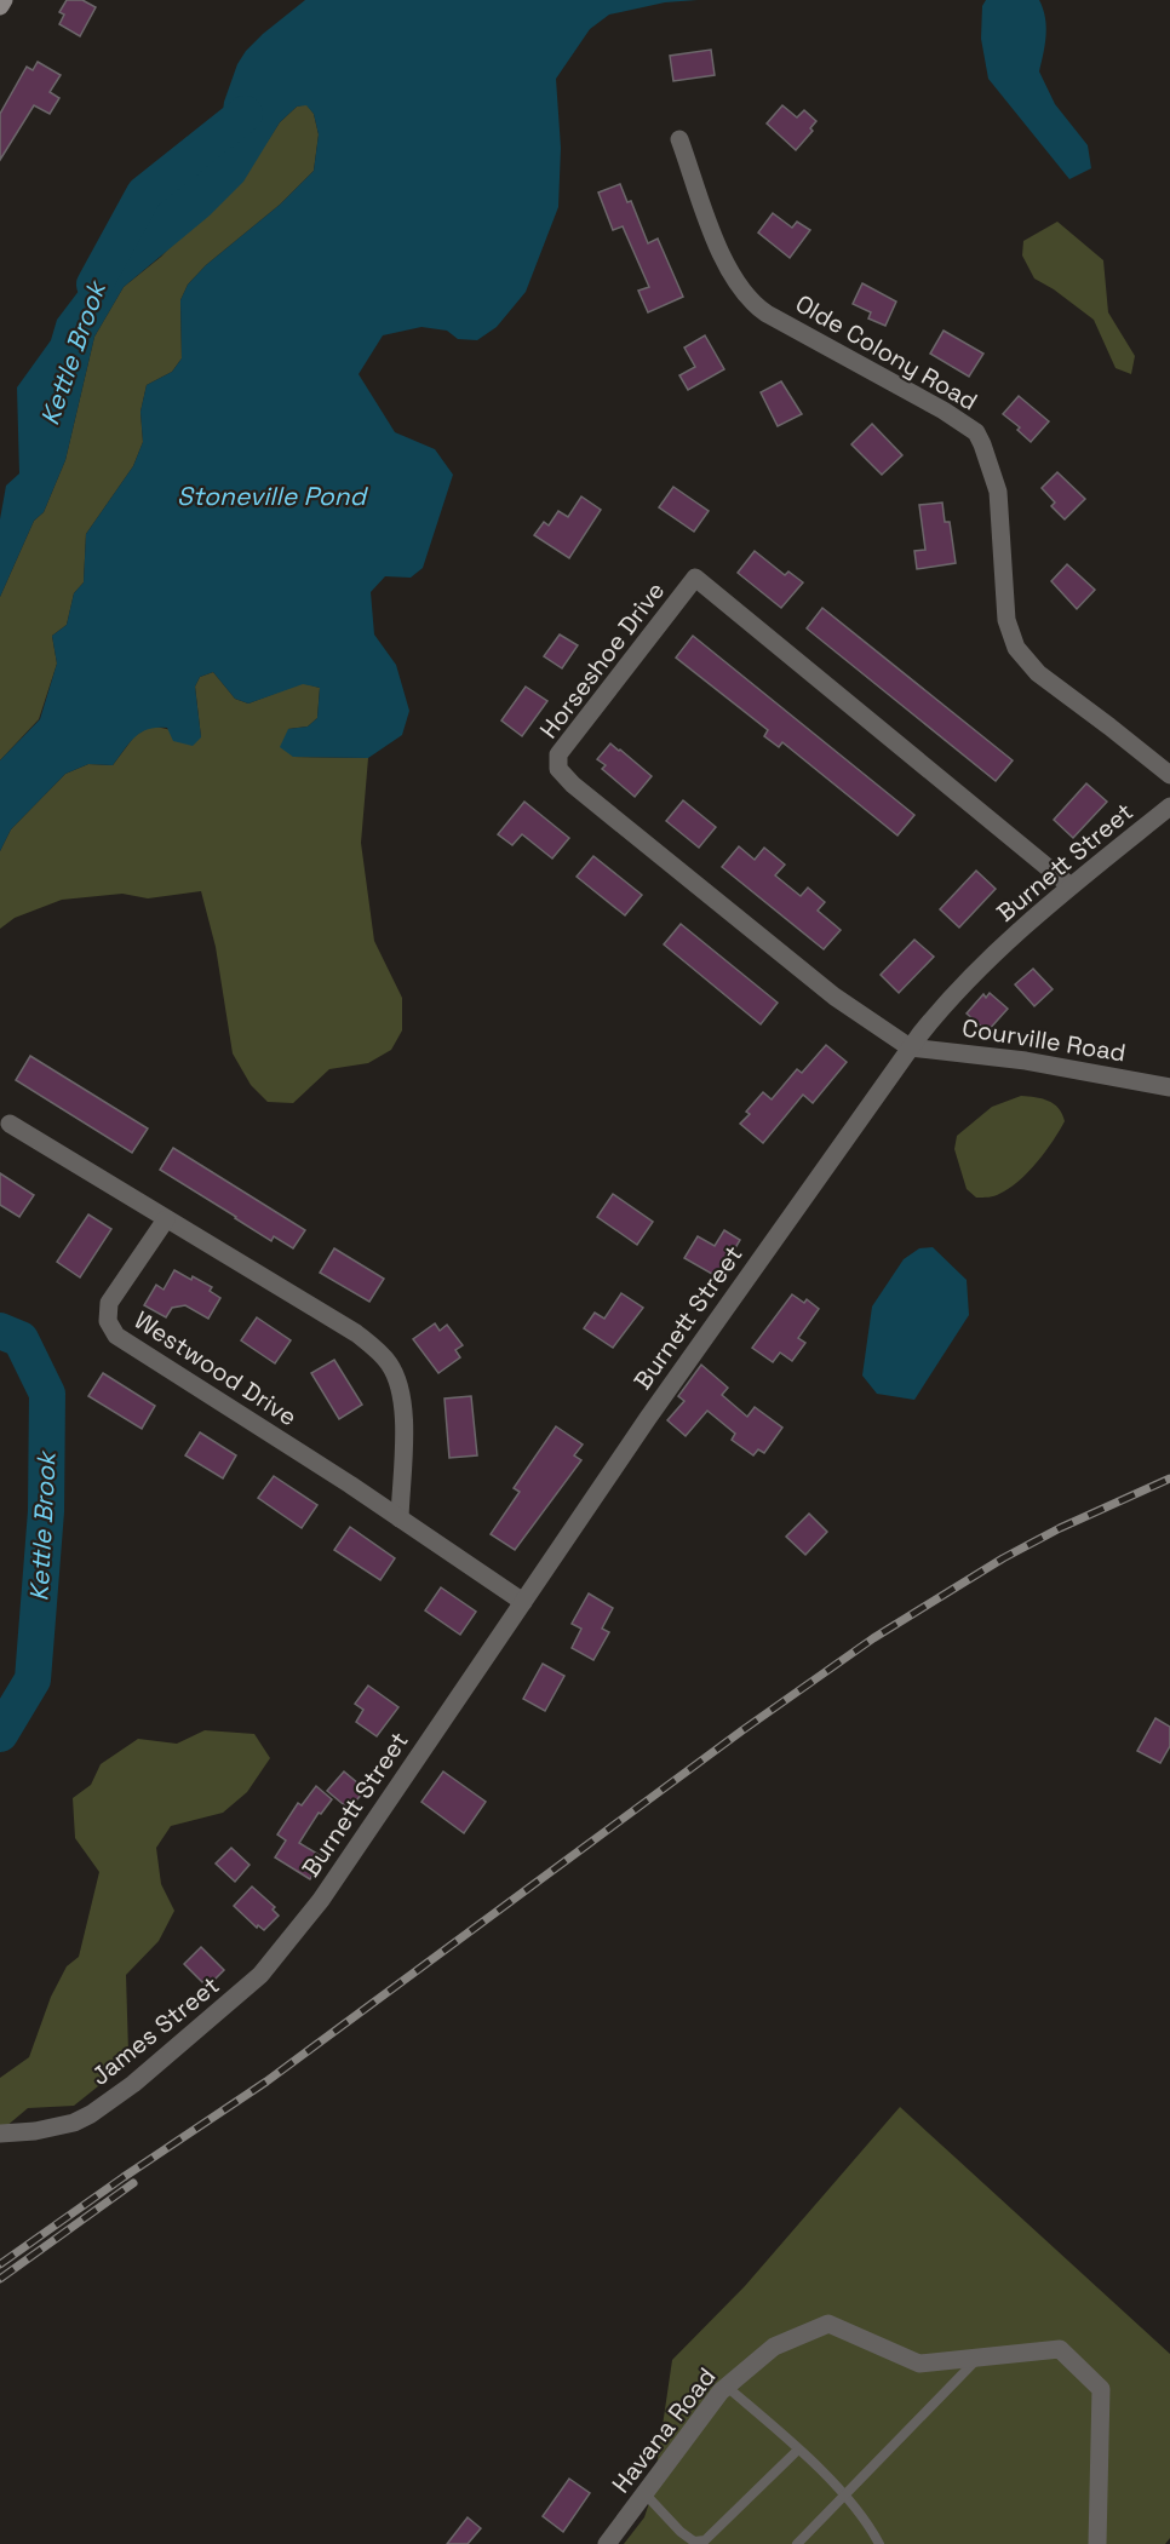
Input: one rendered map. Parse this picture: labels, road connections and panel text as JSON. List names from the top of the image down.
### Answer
{
  "streets": {
    "street": [
      "Olde Colony Road",
      "Horseshoe Drive",
      "Burnett Street",
      "Courville Road",
      "Westwood Drive",
      "James Street",
      "Havana Road"
    ]
  },
  "crossings": [
    ["Horseshoe Drive", "Burnett Street"],
    ["Horseshoe Drive", "Courville Road"],
    ["Burnett Street", "Courville Road"],
    ["Burnett Street", "Westwood Drive"],
    ["Burnett Street", "James Street"]
  ],
  "water": ["Kettle Brook", "Stoneville Pond"]
}
